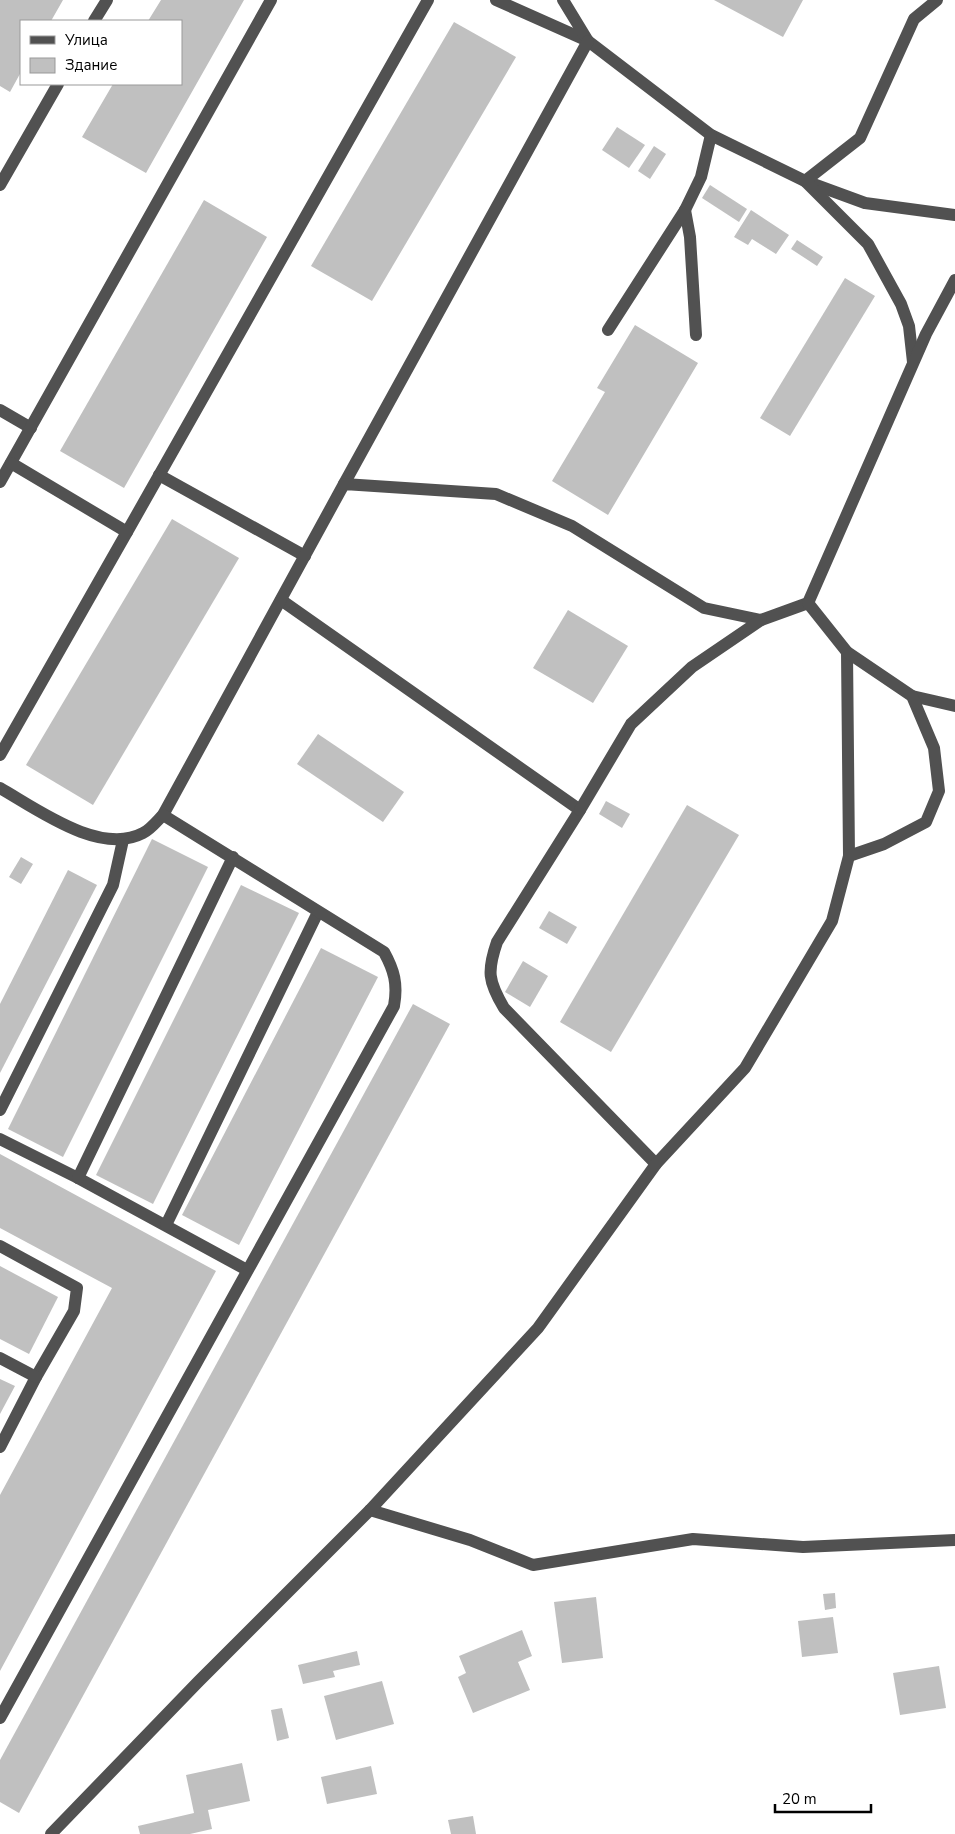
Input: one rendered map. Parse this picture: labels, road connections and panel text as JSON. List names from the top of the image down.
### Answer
{
  "legend": ["Улица", "Здание"],
  "scale_bar": "20 m"
}
